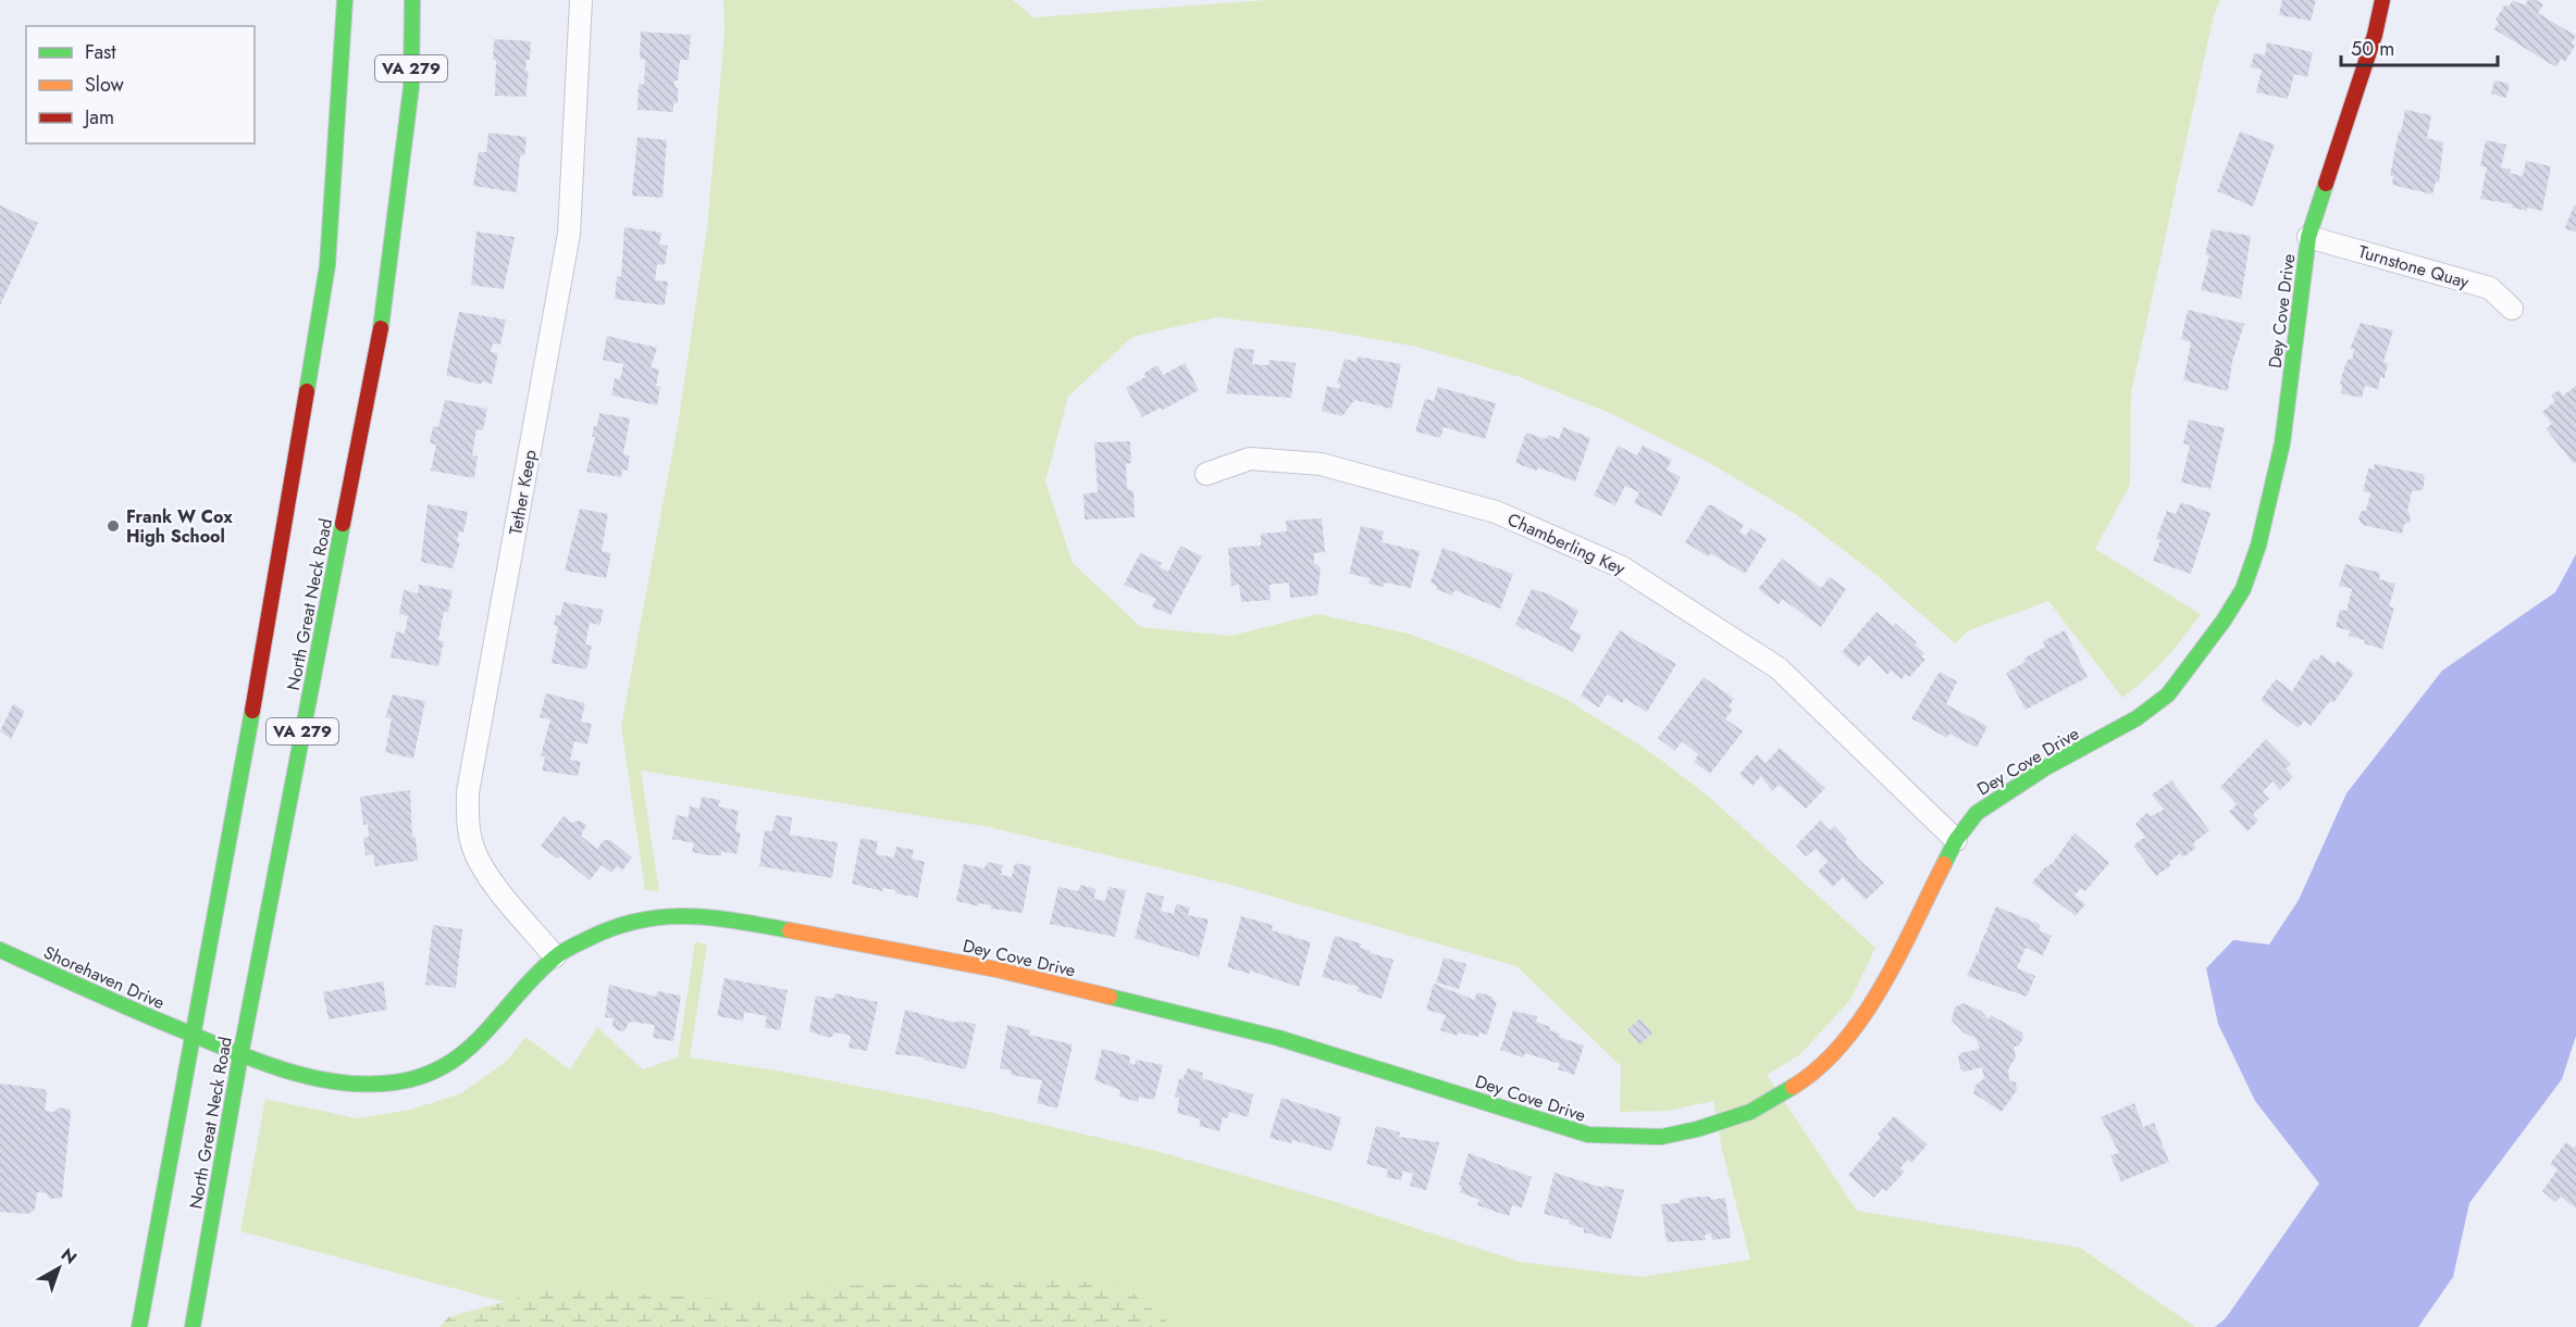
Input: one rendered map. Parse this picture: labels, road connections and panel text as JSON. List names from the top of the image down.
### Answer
{
  "streets": {
    "street": [
      "VA 279",
      "Turnstone Quay",
      "Dey Cove Drive",
      "Tether Keep",
      "Chamberling Key",
      "North Great Neck Road",
      "Shorehaven Drive"
    ]
  },
  "crossings": [
    ["Turnstone Quay", "Dey Cove Drive"],
    ["Dey Cove Drive", "Tether Keep"],
    ["Dey Cove Drive", "Chamberling Key"],
    ["Dey Cove Drive", "North Great Neck Road"],
    ["Dey Cove Drive", "Shorehaven Drive"],
    ["North Great Neck Road", "Shorehaven Drive"]
  ],
  "places": ["Frank W Cox High School"],
  "legend": ["Fast", "Slow", "Jam"],
  "scale_bar": "50 m",
  "north": "top right"
}
